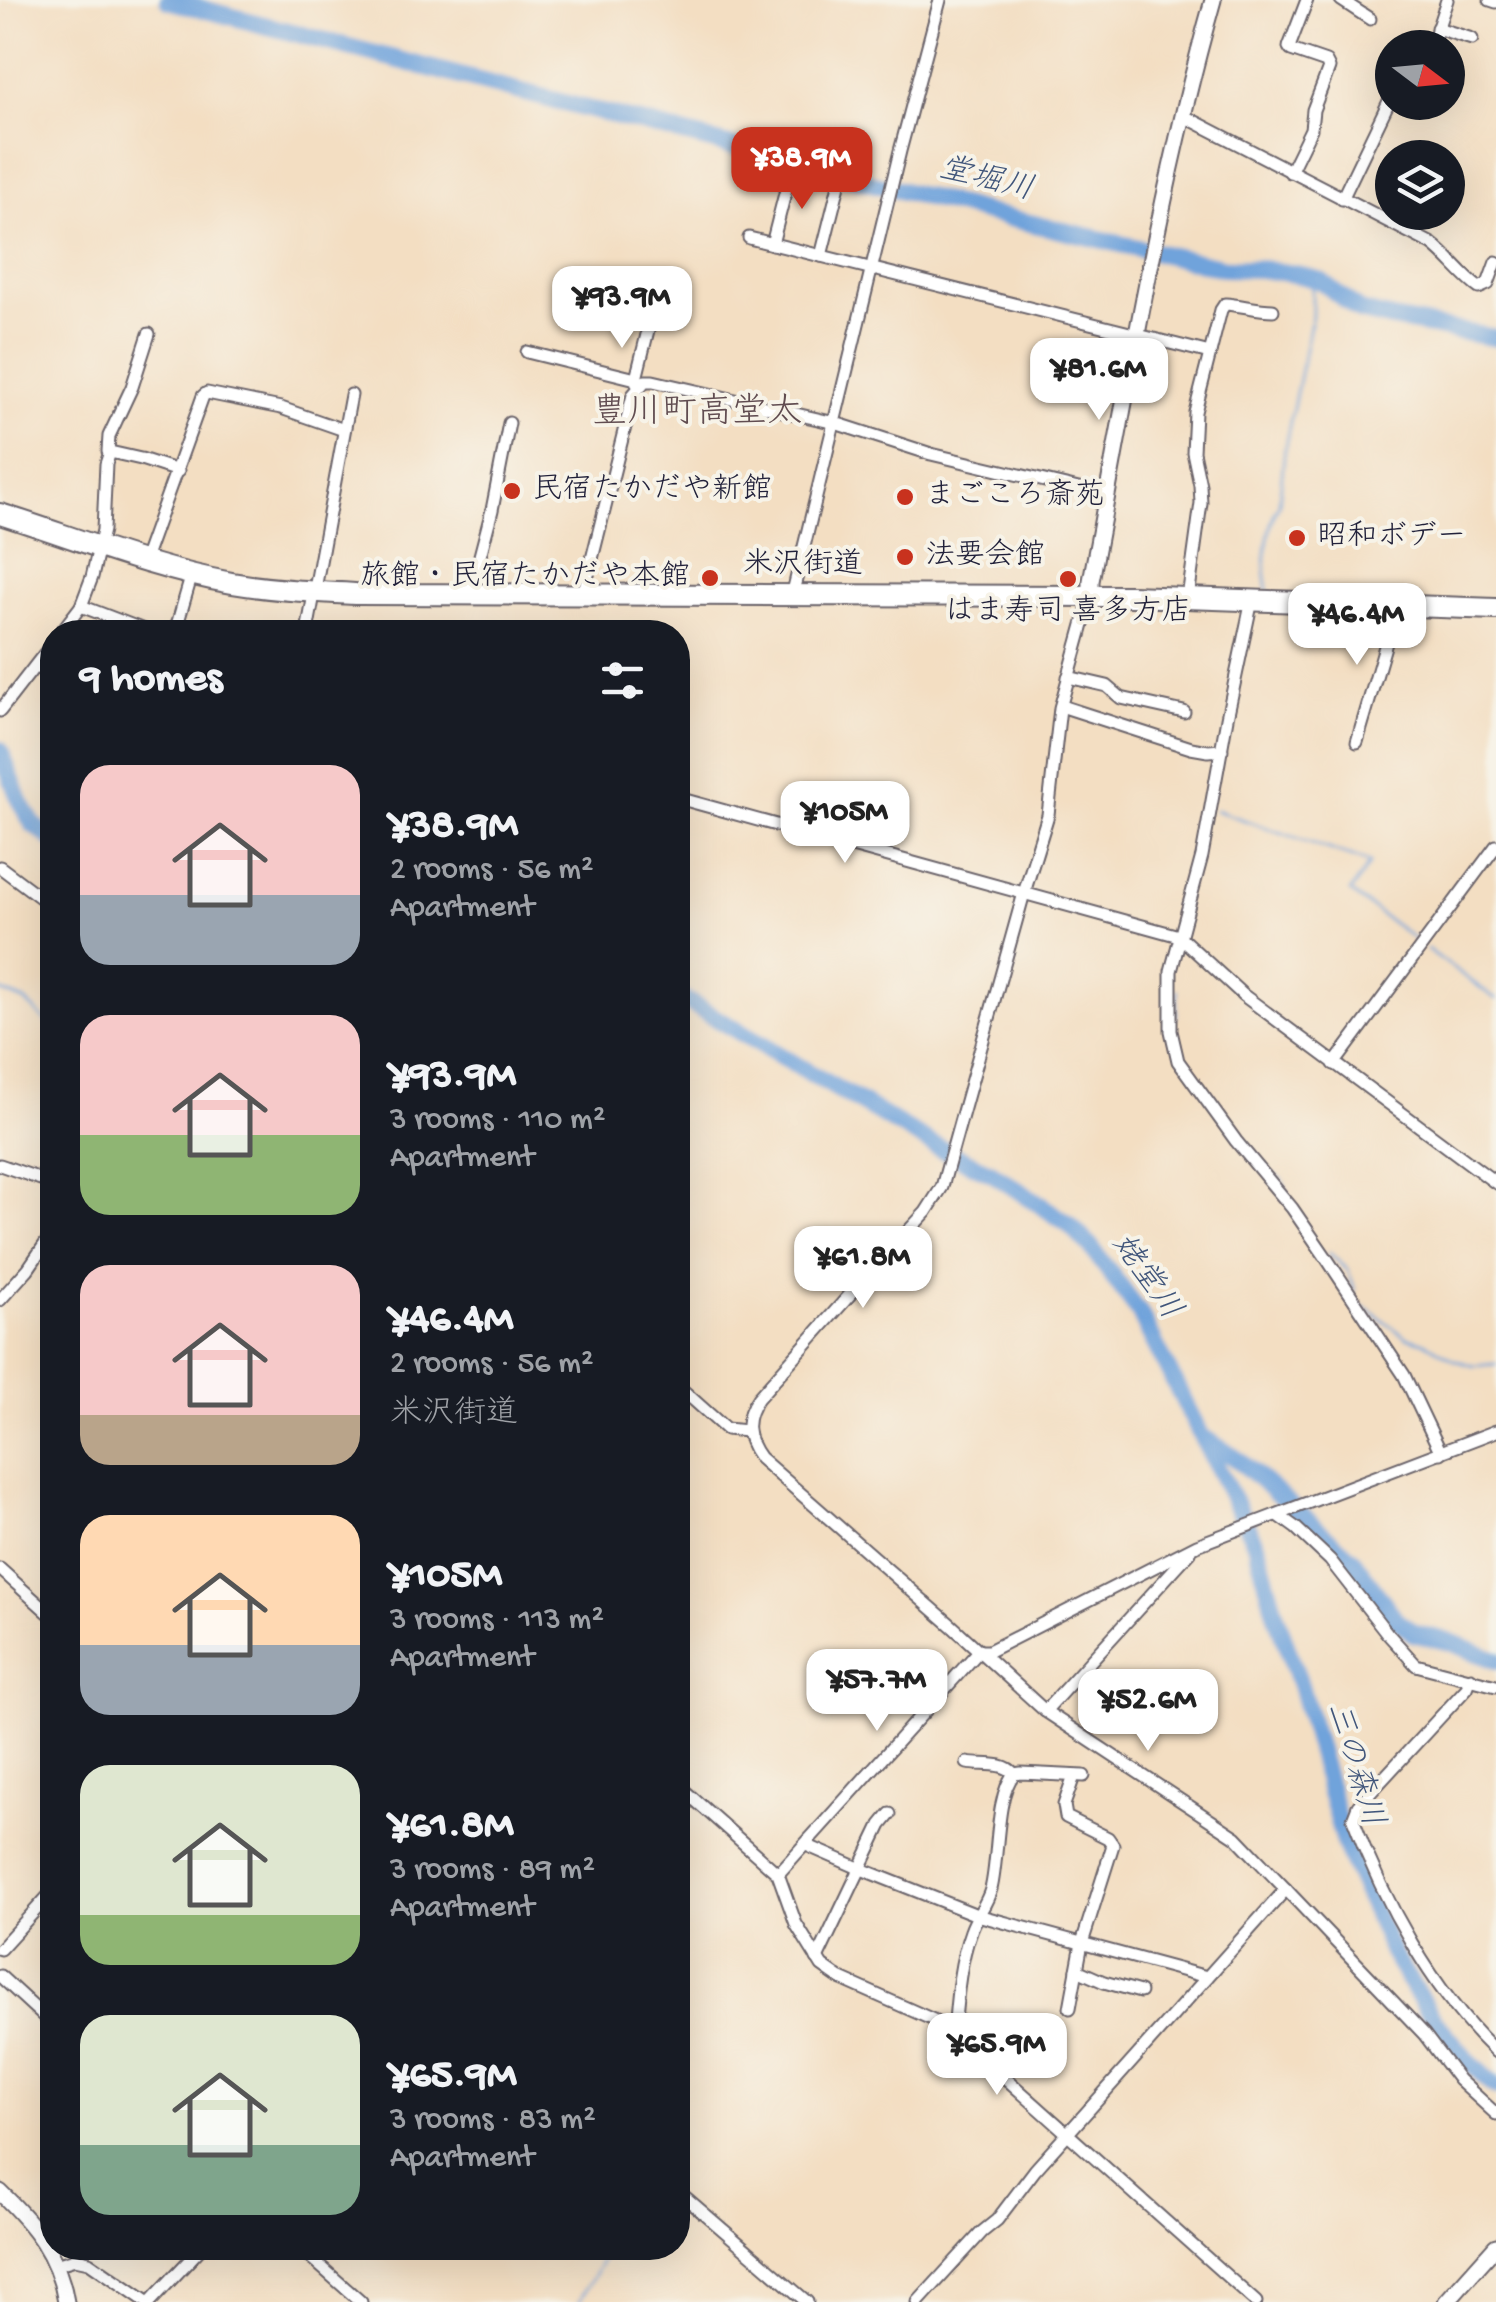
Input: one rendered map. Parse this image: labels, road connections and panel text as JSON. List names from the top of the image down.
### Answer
{
  "streets": {
    "highway": ["米沢街道"]
  },
  "districts": ["豊川町高堂太"],
  "water": ["堂堀川", "姥堂川", "三の森川"],
  "places": [
    "民宿たかだや新館",
    "まごころ斎苑",
    "昭和ボデー",
    "法要会館",
    "旅館・民宿たかだや本館",
    "はま寿司 喜多方店"
  ],
  "north": "right",
  "page": {
    "price": [
      "¥38.9M",
      "¥93.9M",
      "¥81.6M",
      "¥46.4M",
      "¥105M",
      "¥61.8M",
      "¥57.7M",
      "¥52.6M",
      "¥65.9M"
    ],
    "heading": "9 homes",
    "list": [
      {
        "name": "¥38.9M",
        "note": "2 rooms · 56 m² · Apartment"
      },
      {
        "name": "¥93.9M",
        "note": "3 rooms · 110 m² · Apartment"
      },
      {
        "name": "¥46.4M",
        "note": "2 rooms · 56 m² · 米沢街道"
      },
      {
        "name": "¥105M",
        "note": "3 rooms · 113 m² · Apartment"
      },
      {
        "name": "¥61.8M",
        "note": "3 rooms · 89 m² · Apartment"
      },
      {
        "name": "¥65.9M",
        "note": "3 rooms · 83 m² · Apartment"
      }
    ]
  }
}
